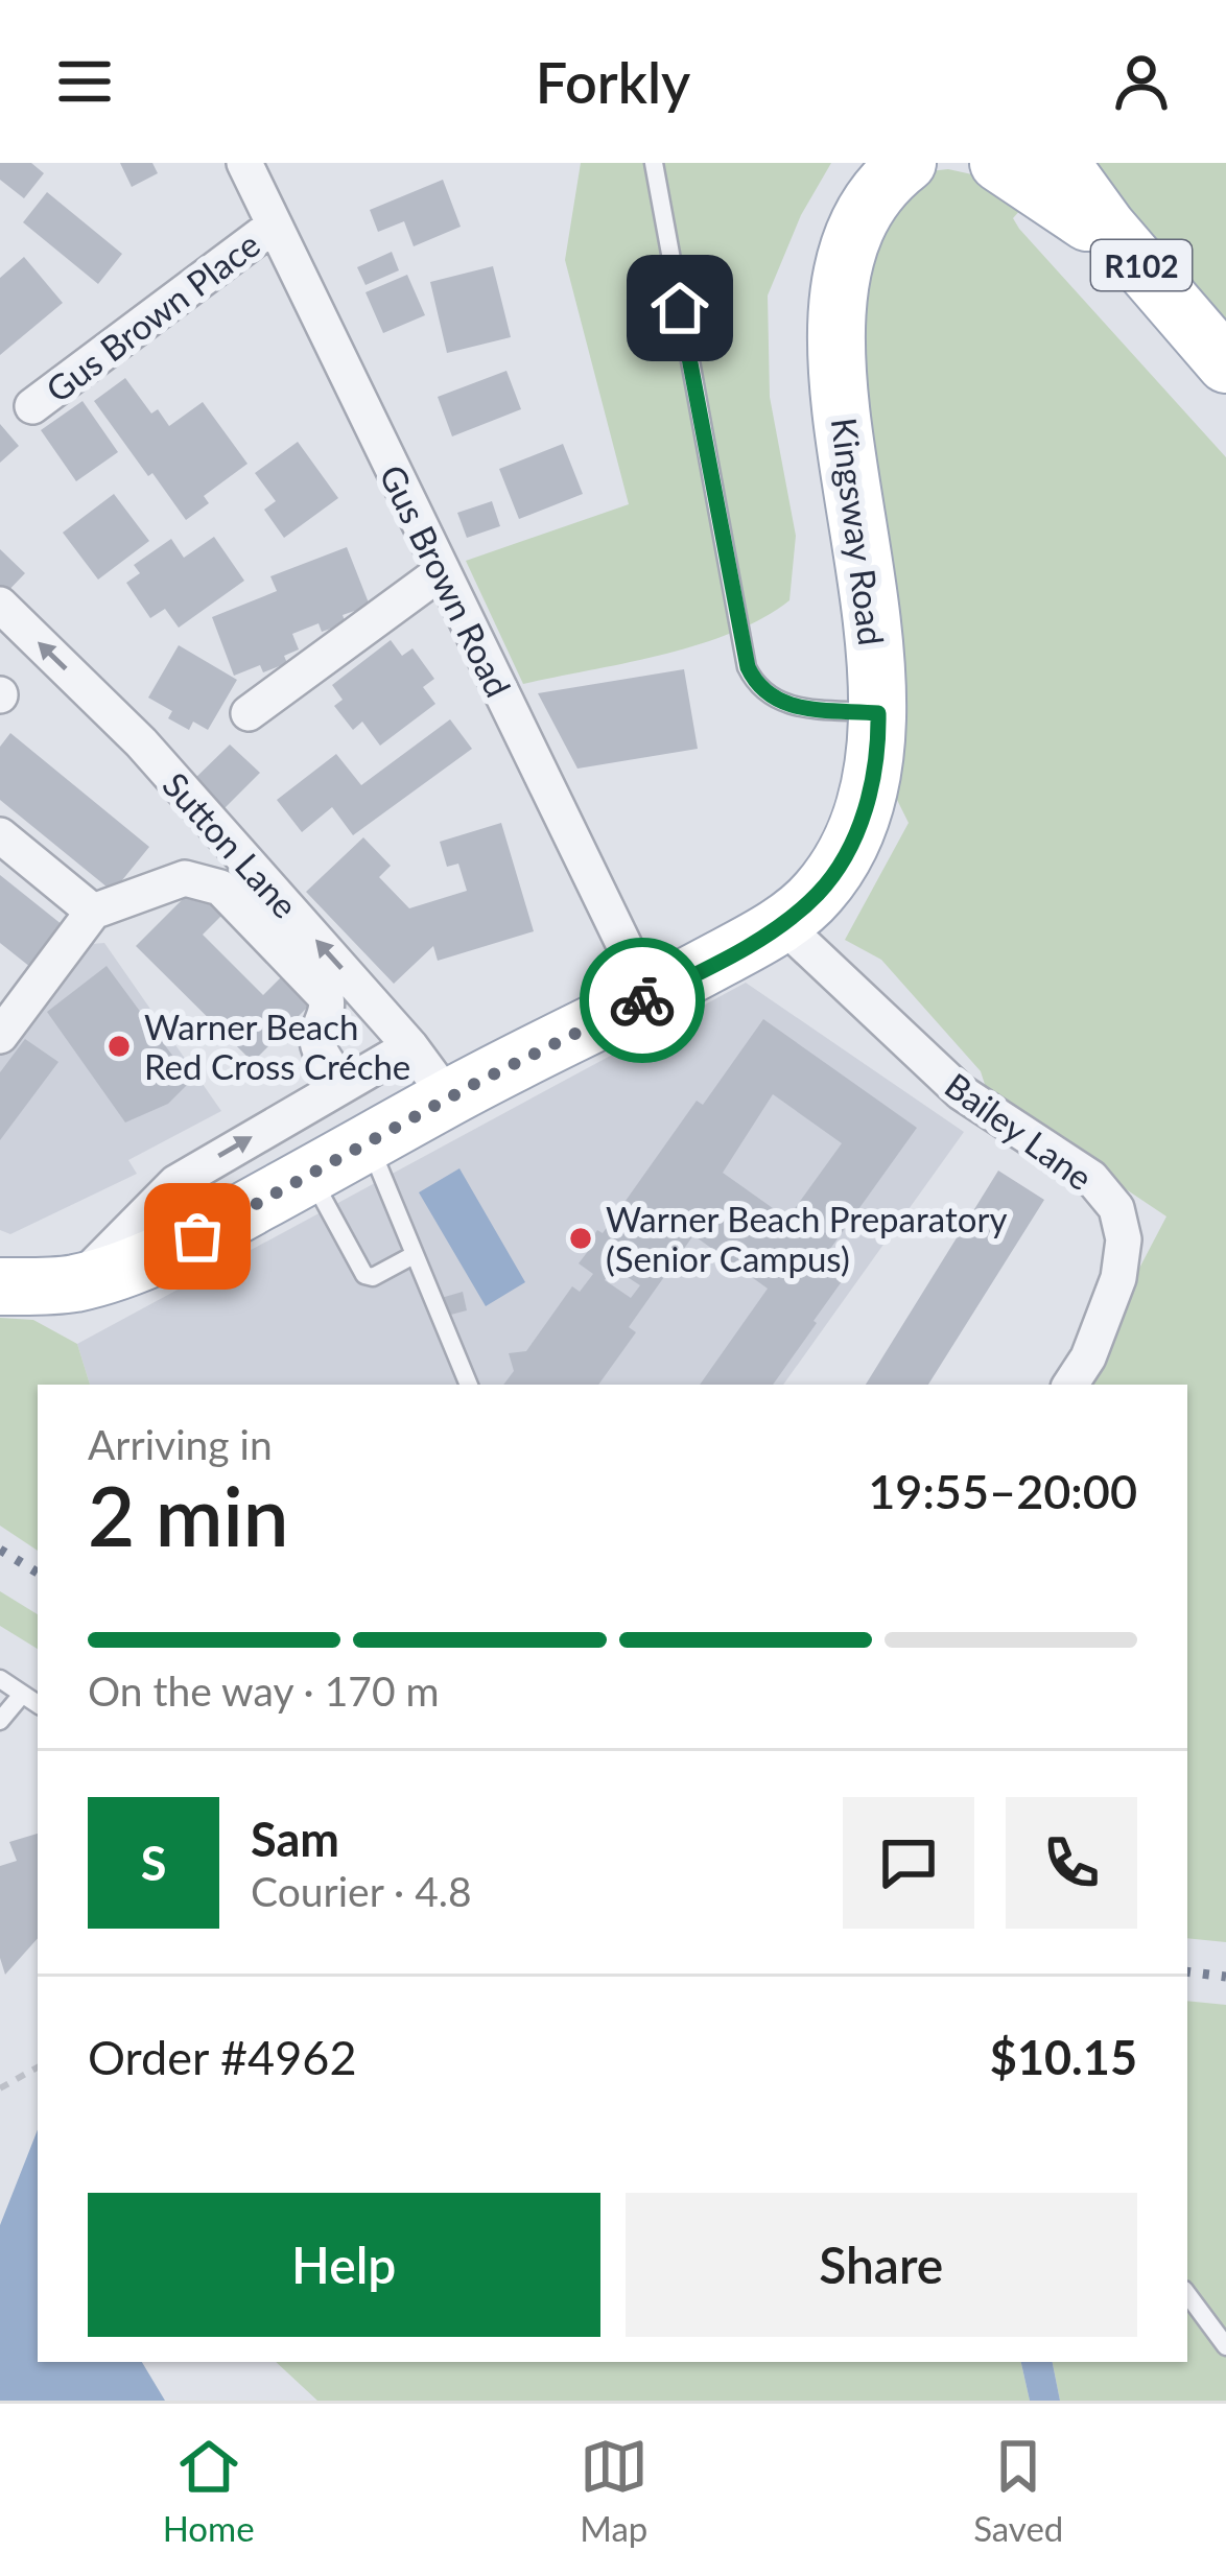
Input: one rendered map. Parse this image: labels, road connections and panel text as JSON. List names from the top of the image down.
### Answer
{
  "streets": {
    "main road": ["R102", "Kingsway Road"],
    "street": [
      "Gus Brown Place",
      "Gus Brown Road",
      "Sutton Lane",
      "Bailey Lane"
    ]
  },
  "crossings": [
    ["Gus Brown Place", "Gus Brown Road"],
    ["Kingsway Road", "Gus Brown Road"],
    ["Kingsway Road", "Sutton Lane"],
    ["Kingsway Road", "Bailey Lane"]
  ],
  "one_way": ["Sutton Lane"],
  "places": ["Warner Beach Red Cross Créche", "Warner Beach Preparatory (Senior Campus)"],
  "page": {
    "header": "Forkly",
    "heading": ["2 min", "Arriving in", "19:55–20:00"],
    "panel": [
      "Sam",
      "Courier · 4.8",
      "Order #4962",
      "$10.15"
    ],
    "bar": "On the way · 170 m",
    "round": "S",
    "buttons": ["Help", "Share"],
    "tabs": ["Home", "Map", "Saved"]
  }
}
